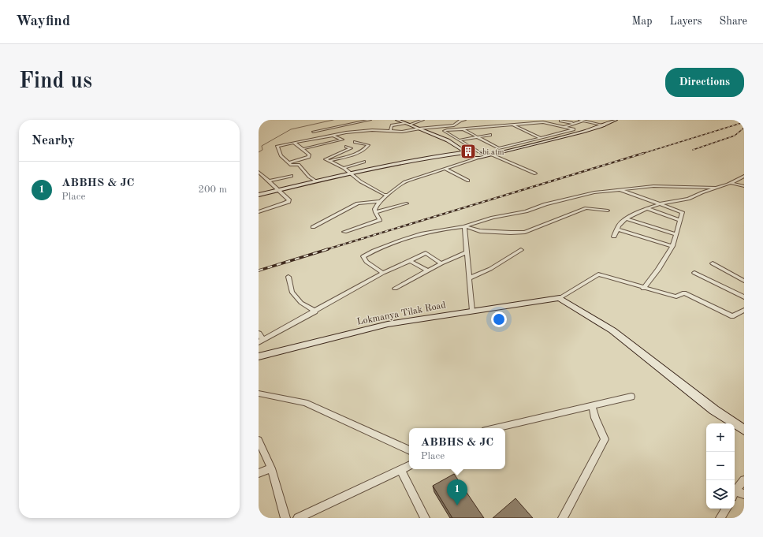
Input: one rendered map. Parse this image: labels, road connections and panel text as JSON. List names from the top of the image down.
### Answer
{
  "streets": {
    "street": ["Lokmanya Tilak Road"]
  },
  "places": {
    "building": ["sbi atm"]
  },
  "page": {
    "header": "Wayfind",
    "nav": ["Map", "Layers", "Share"],
    "buttons": "Directions",
    "title": "Find us",
    "heading": "Nearby",
    "list": [
      {
        "mark": "1",
        "name": "ABBHS & JC",
        "note": "Place",
        "value": "200 m"
      }
    ],
    "map_buttons": ["+", "−"],
    "popup": ["ABBHS & JC", "Place"],
    "pins": "1"
  }
}
